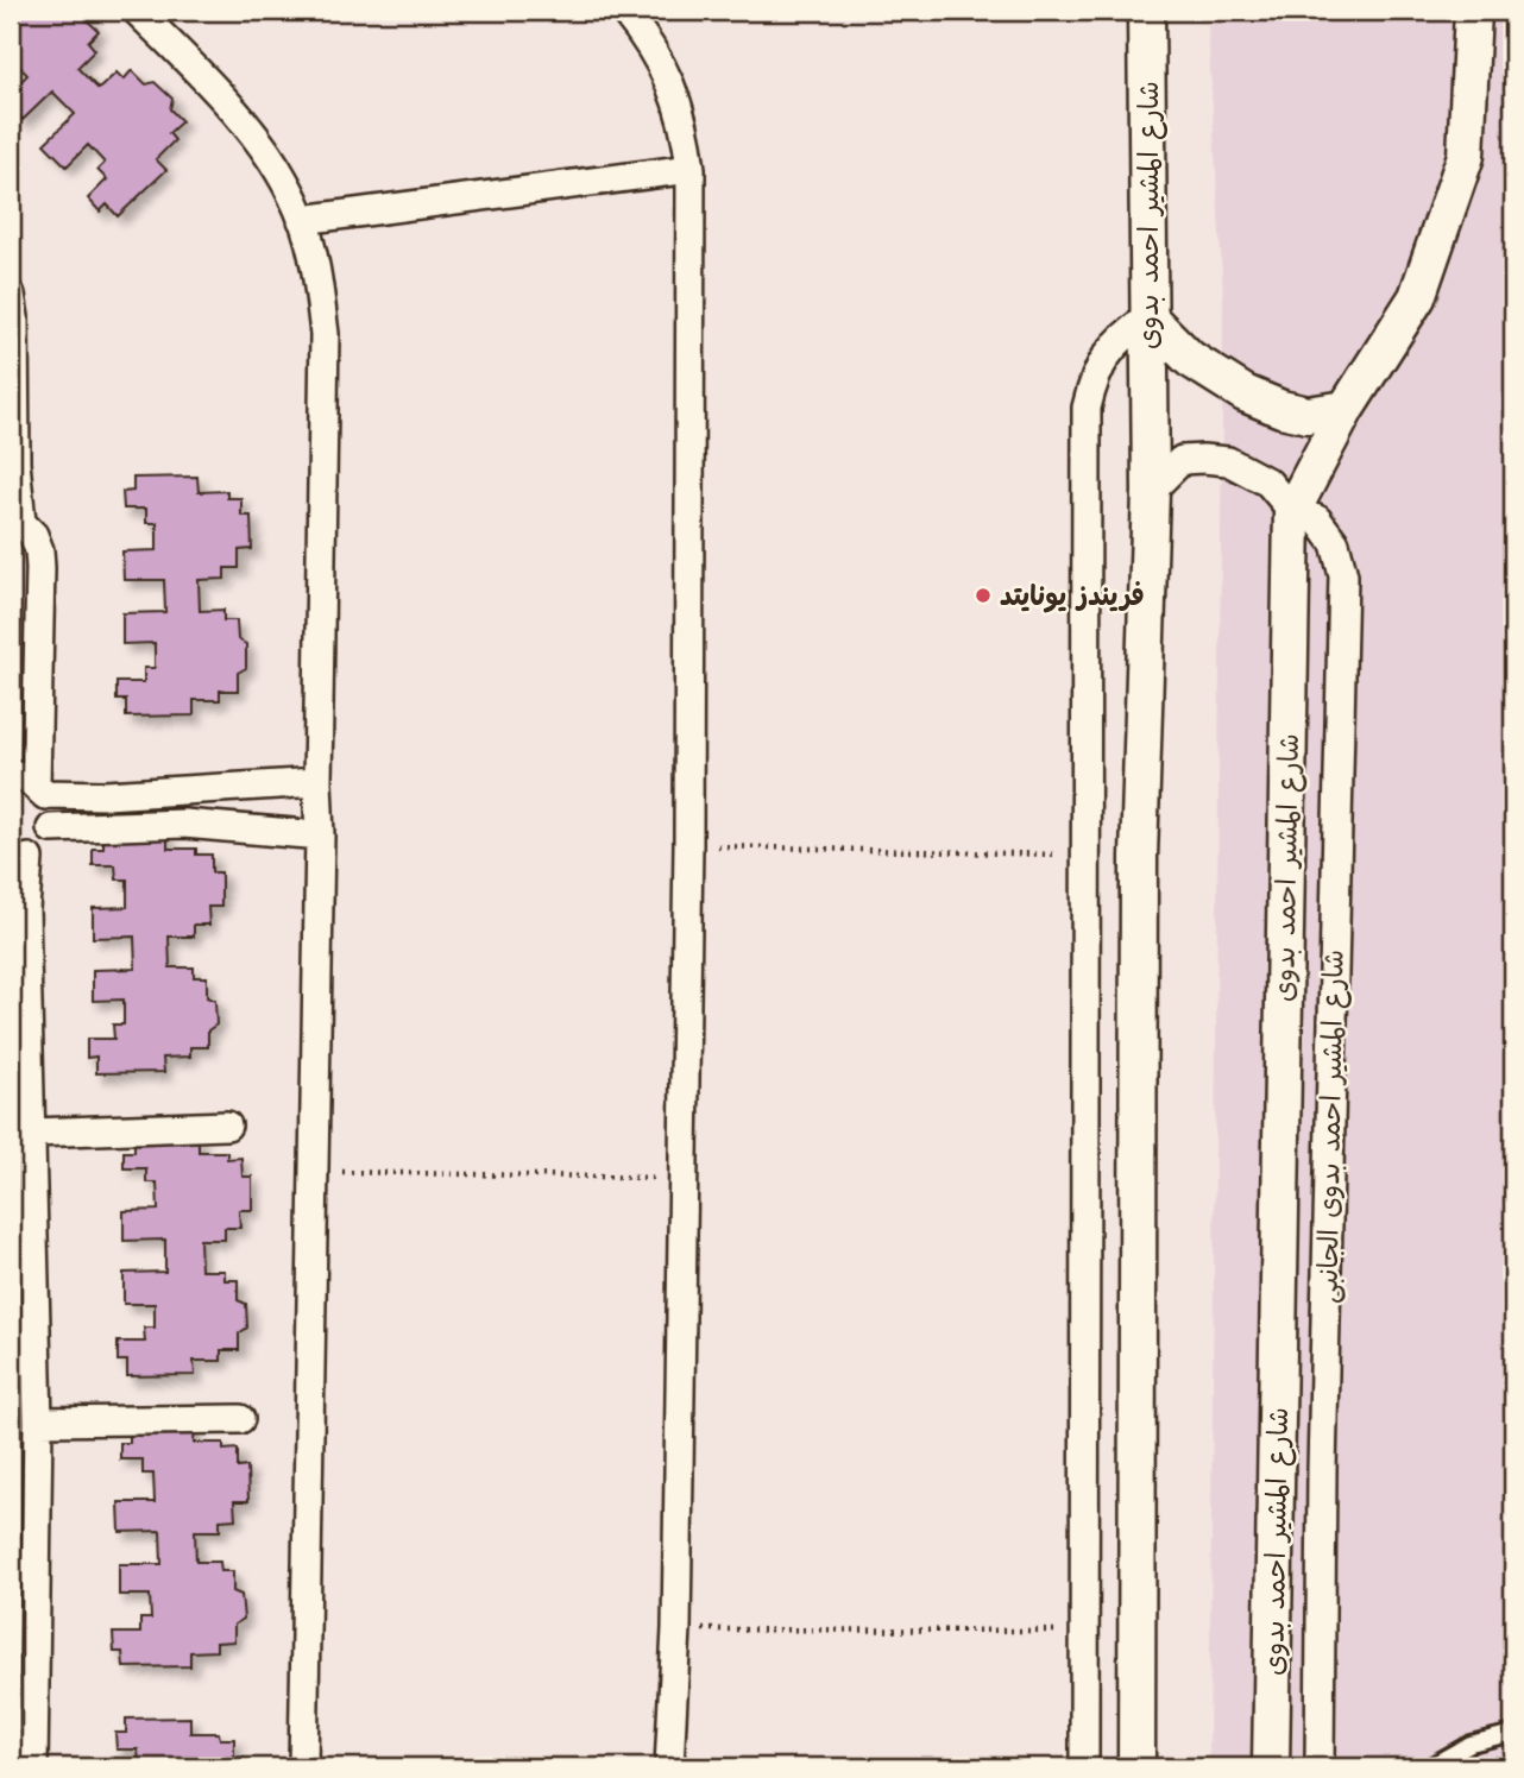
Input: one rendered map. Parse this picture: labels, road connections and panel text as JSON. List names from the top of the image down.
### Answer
{
  "streets": {
    "street": ["شارع المشير احمد بدوى", "شارع المشير احمد بدوى الجانبى"]
  },
  "crossings": [
    ["شارع المشير احمد بدوى", "شارع المشير احمد بدوى الجانبى"]
  ],
  "places": ["فريندز يونايتد"]
}
